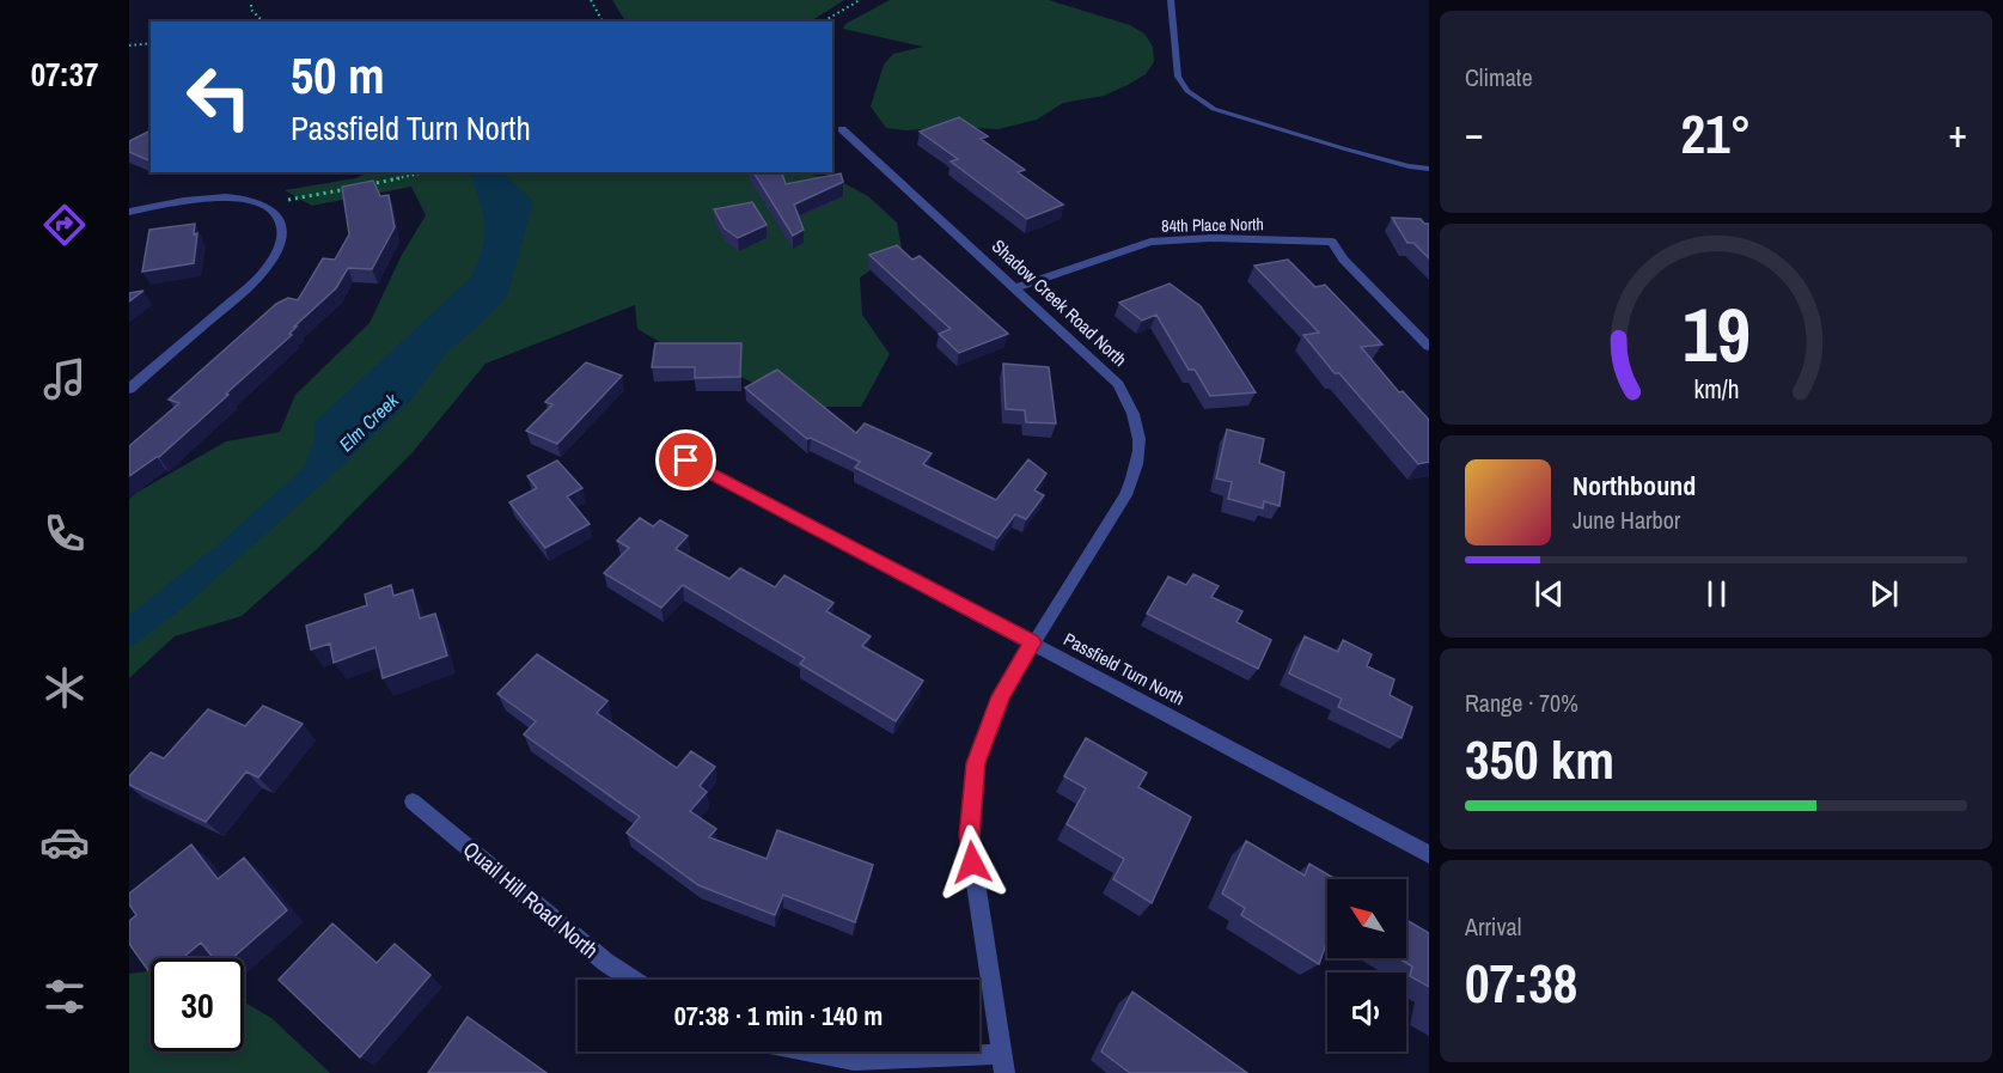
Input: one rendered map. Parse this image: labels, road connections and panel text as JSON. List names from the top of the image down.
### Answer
{
  "streets": {
    "street": [
      "84th Place North",
      "Shadow Creek Road North",
      "Passfield Turn North",
      "Quail Hill Road North"
    ]
  },
  "crossings": [
    ["84th Place North", "Shadow Creek Road North"],
    ["Shadow Creek Road North", "Passfield Turn North"]
  ],
  "water": ["Elm Creek"],
  "north": "top left",
  "page": {
    "tabs": "07:37",
    "tile": [
      "Climate",
      ["Range · 70%", "350 km"],
      ["Arrival", "07:38"]
    ],
    "turn": ["50 m", "Passfield Turn North"],
    "heat": ["−", "21°", "+"],
    "song": ["Northbound", "June Harbor"],
    "limit": "30",
    "trip": "07:38 · 1 min · 140 m",
    "gauge": ["19", "km/h"]
  }
}
